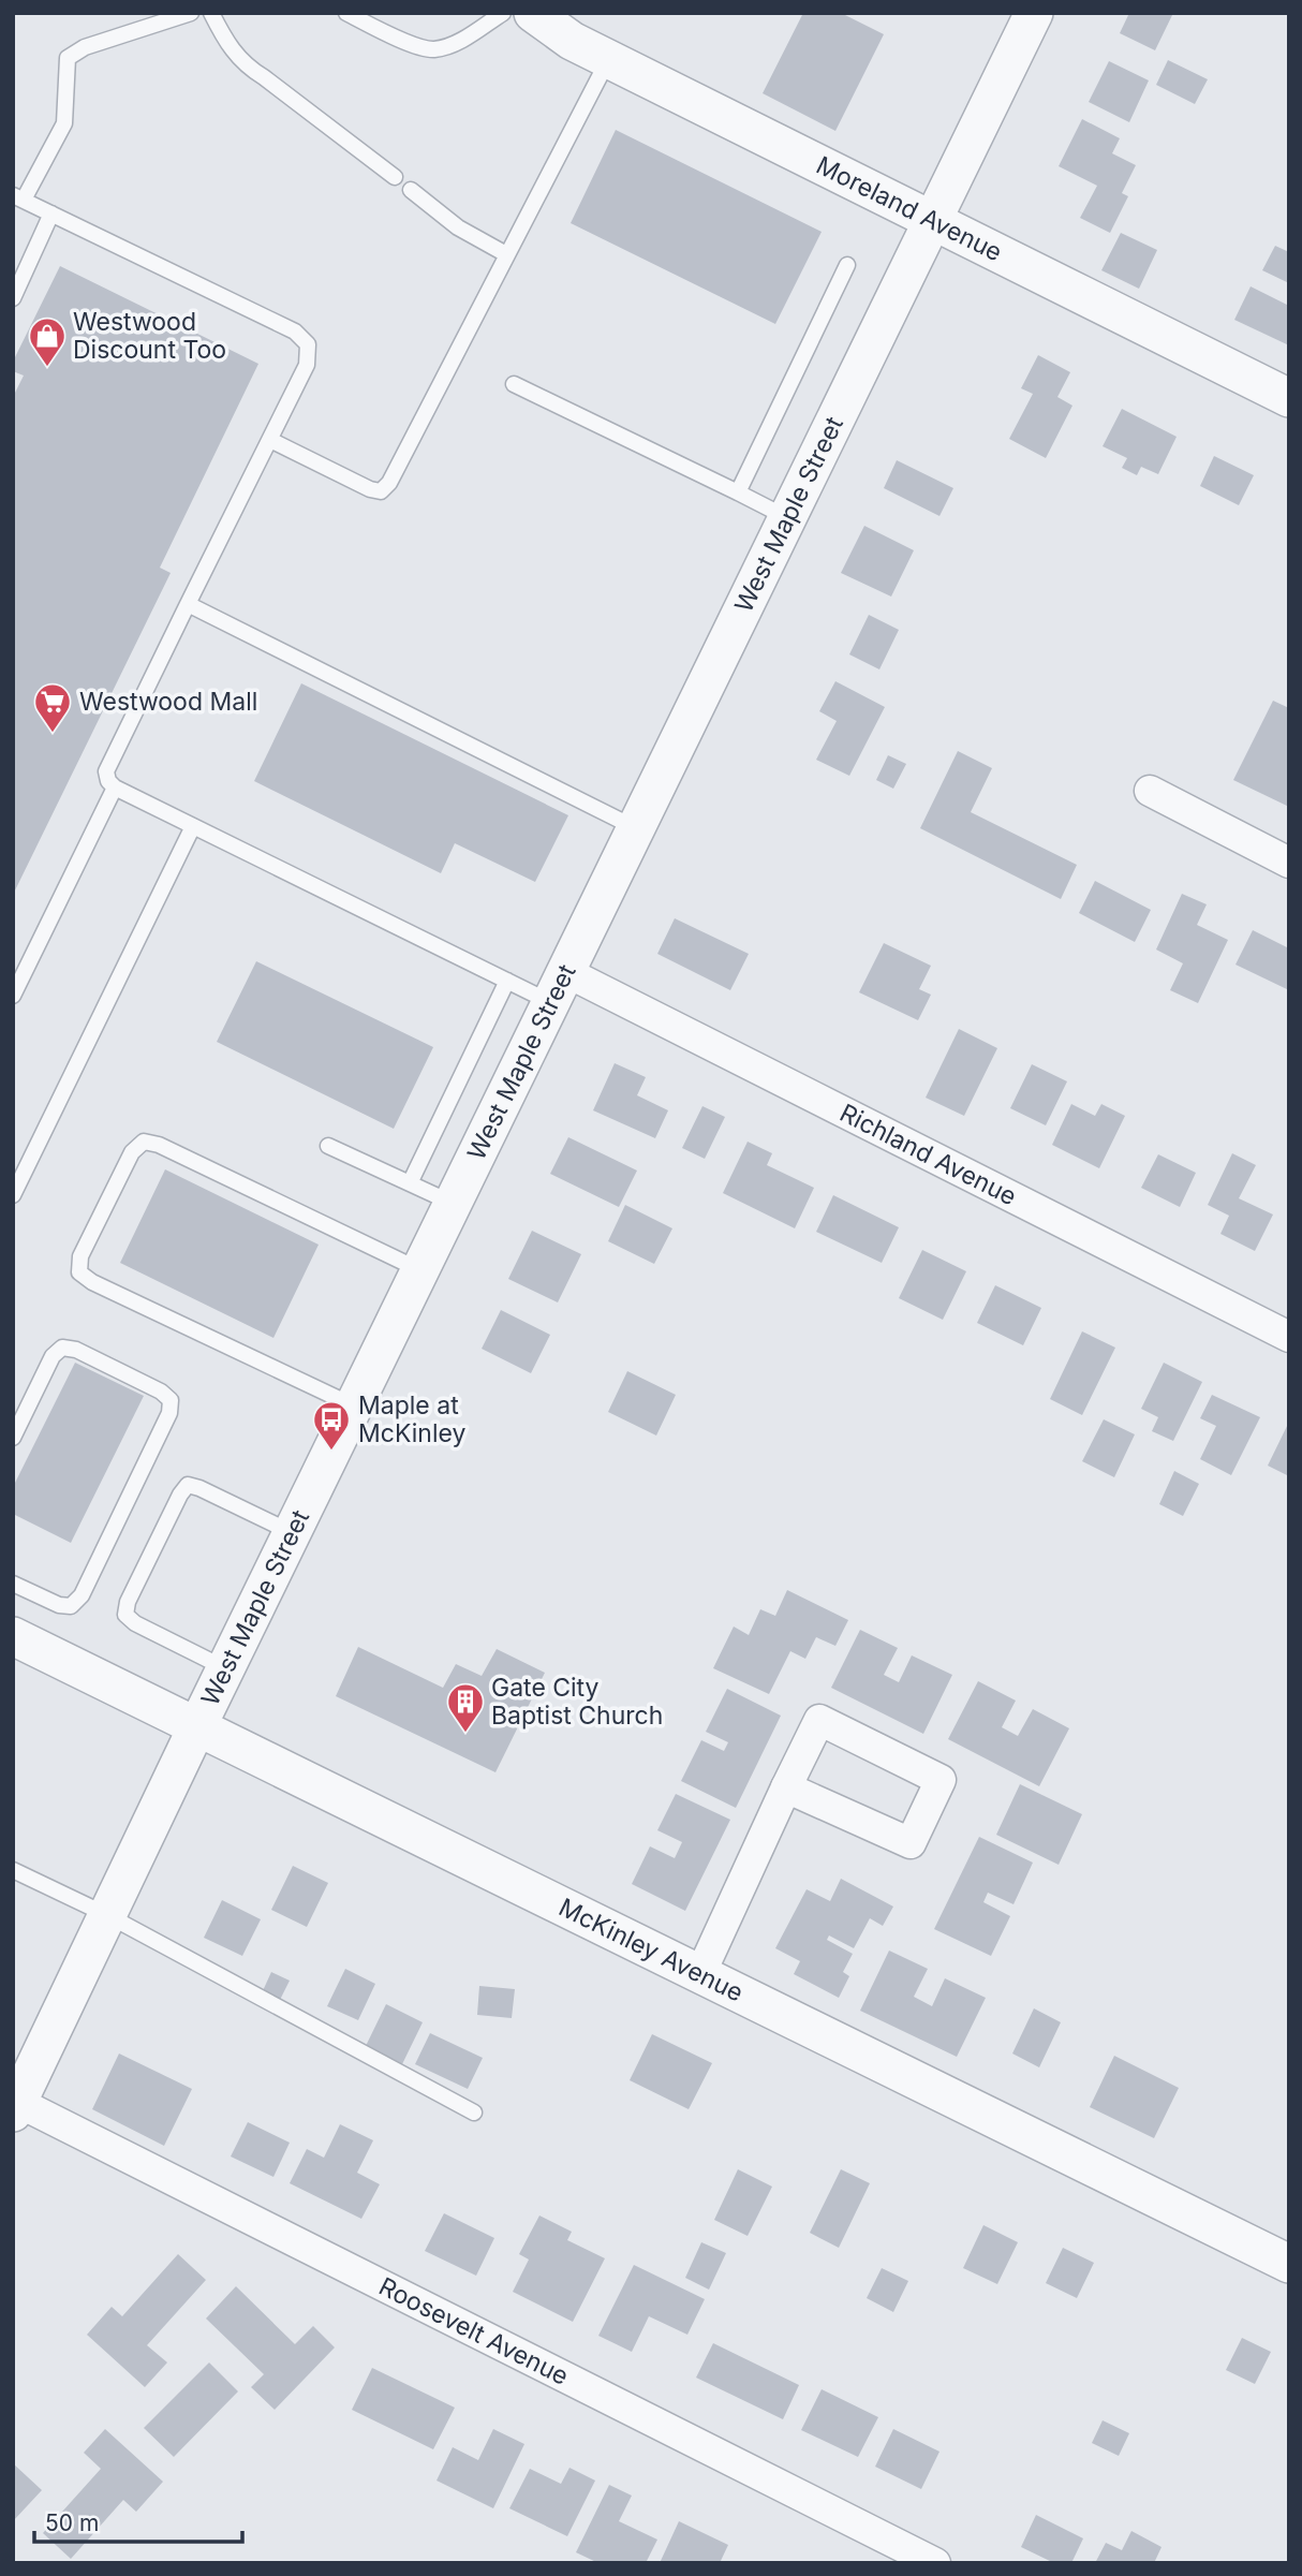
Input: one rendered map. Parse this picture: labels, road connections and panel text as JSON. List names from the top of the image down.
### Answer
{
  "streets": {
    "street": [
      "Moreland Avenue",
      "West Maple Street",
      "Richland Avenue",
      "McKinley Avenue",
      "Roosevelt Avenue"
    ]
  },
  "crossings": [
    ["Moreland Avenue", "West Maple Street"],
    ["West Maple Street", "Richland Avenue"],
    ["West Maple Street", "McKinley Avenue"],
    ["West Maple Street", "Roosevelt Avenue"]
  ],
  "places": {
    "shop": ["Westwood Discount Too"],
    "supermarket": ["Westwood Mall"],
    "bus stop": ["Maple at McKinley"],
    "building": ["Gate City Baptist Church"]
  },
  "scale_bar": "50 m"
}
